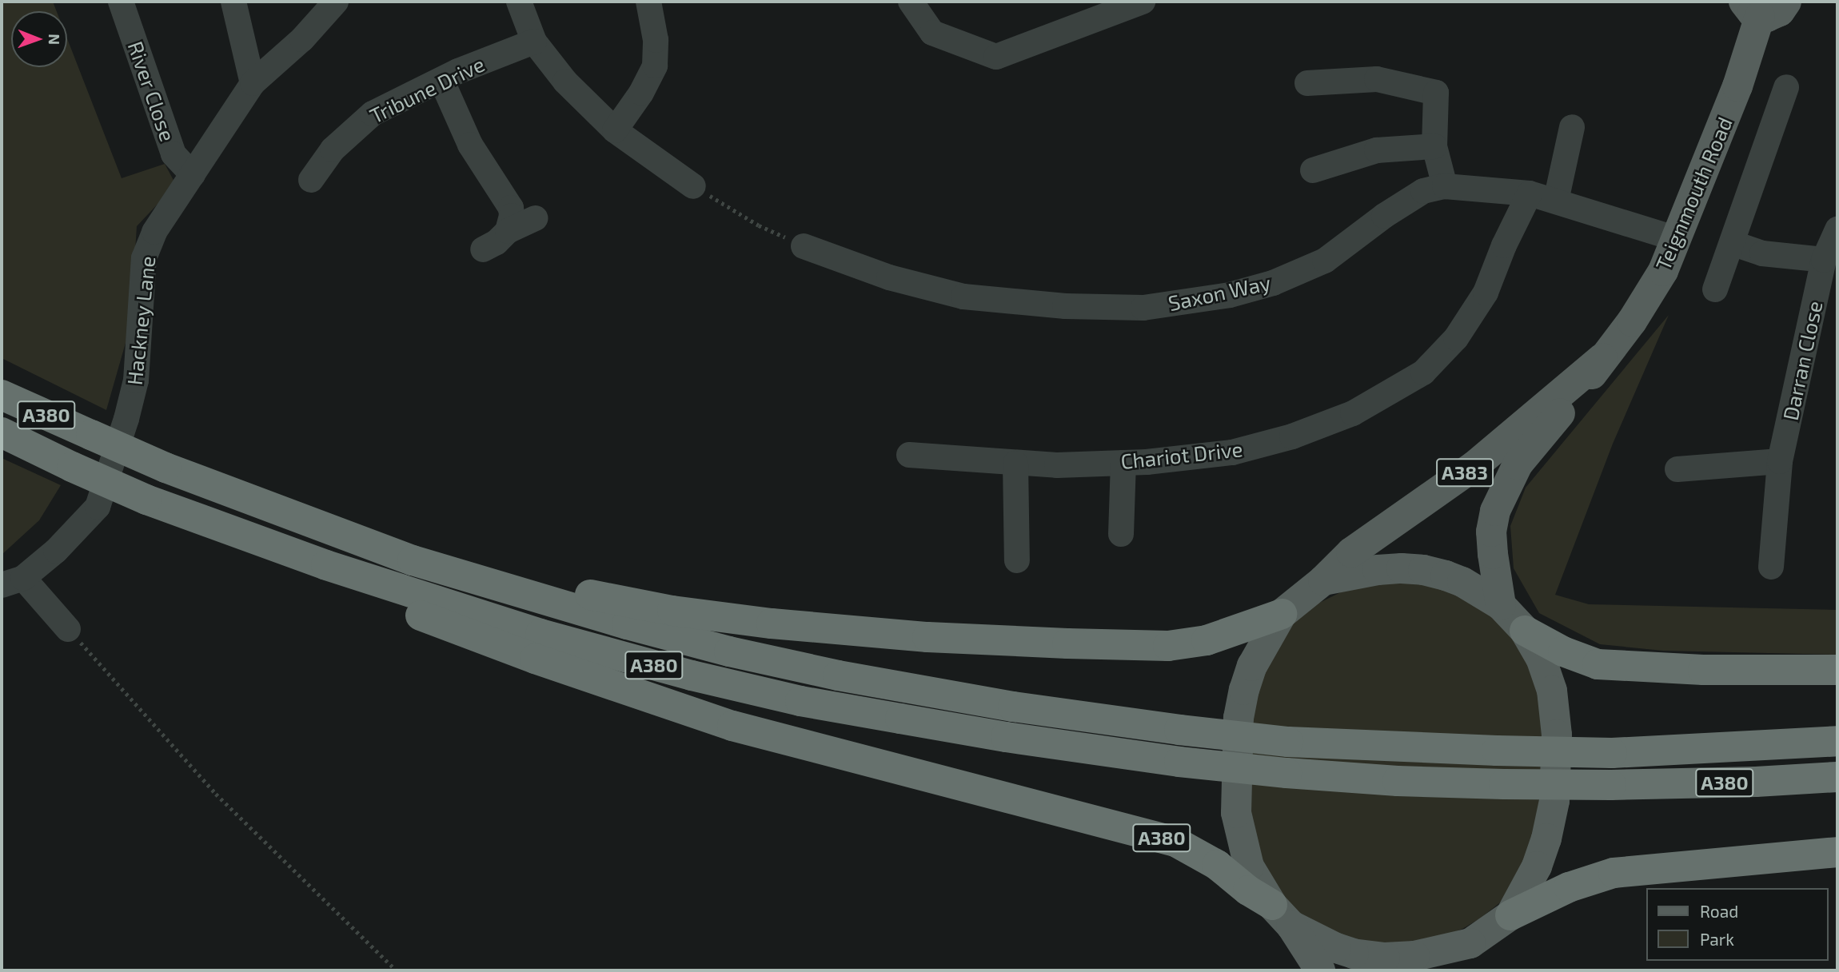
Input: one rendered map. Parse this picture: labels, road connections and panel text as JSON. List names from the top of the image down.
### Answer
{
  "streets": {
    "highway": ["A380"],
    "main road": ["Teignmouth Road", "A383"],
    "street": [
      "Tribune Drive",
      "River Close",
      "Saxon Way",
      "Hackney Lane",
      "Darran Close",
      "Chariot Drive"
    ]
  },
  "crossings": [
    ["River Close", "Hackney Lane"],
    ["Teignmouth Road", "Saxon Way"],
    ["Teignmouth Road", "A380"],
    ["Teignmouth Road", "A383"],
    ["Saxon Way", "Chariot Drive"]
  ],
  "legend": ["Road", "Park"],
  "north": "right"
}
